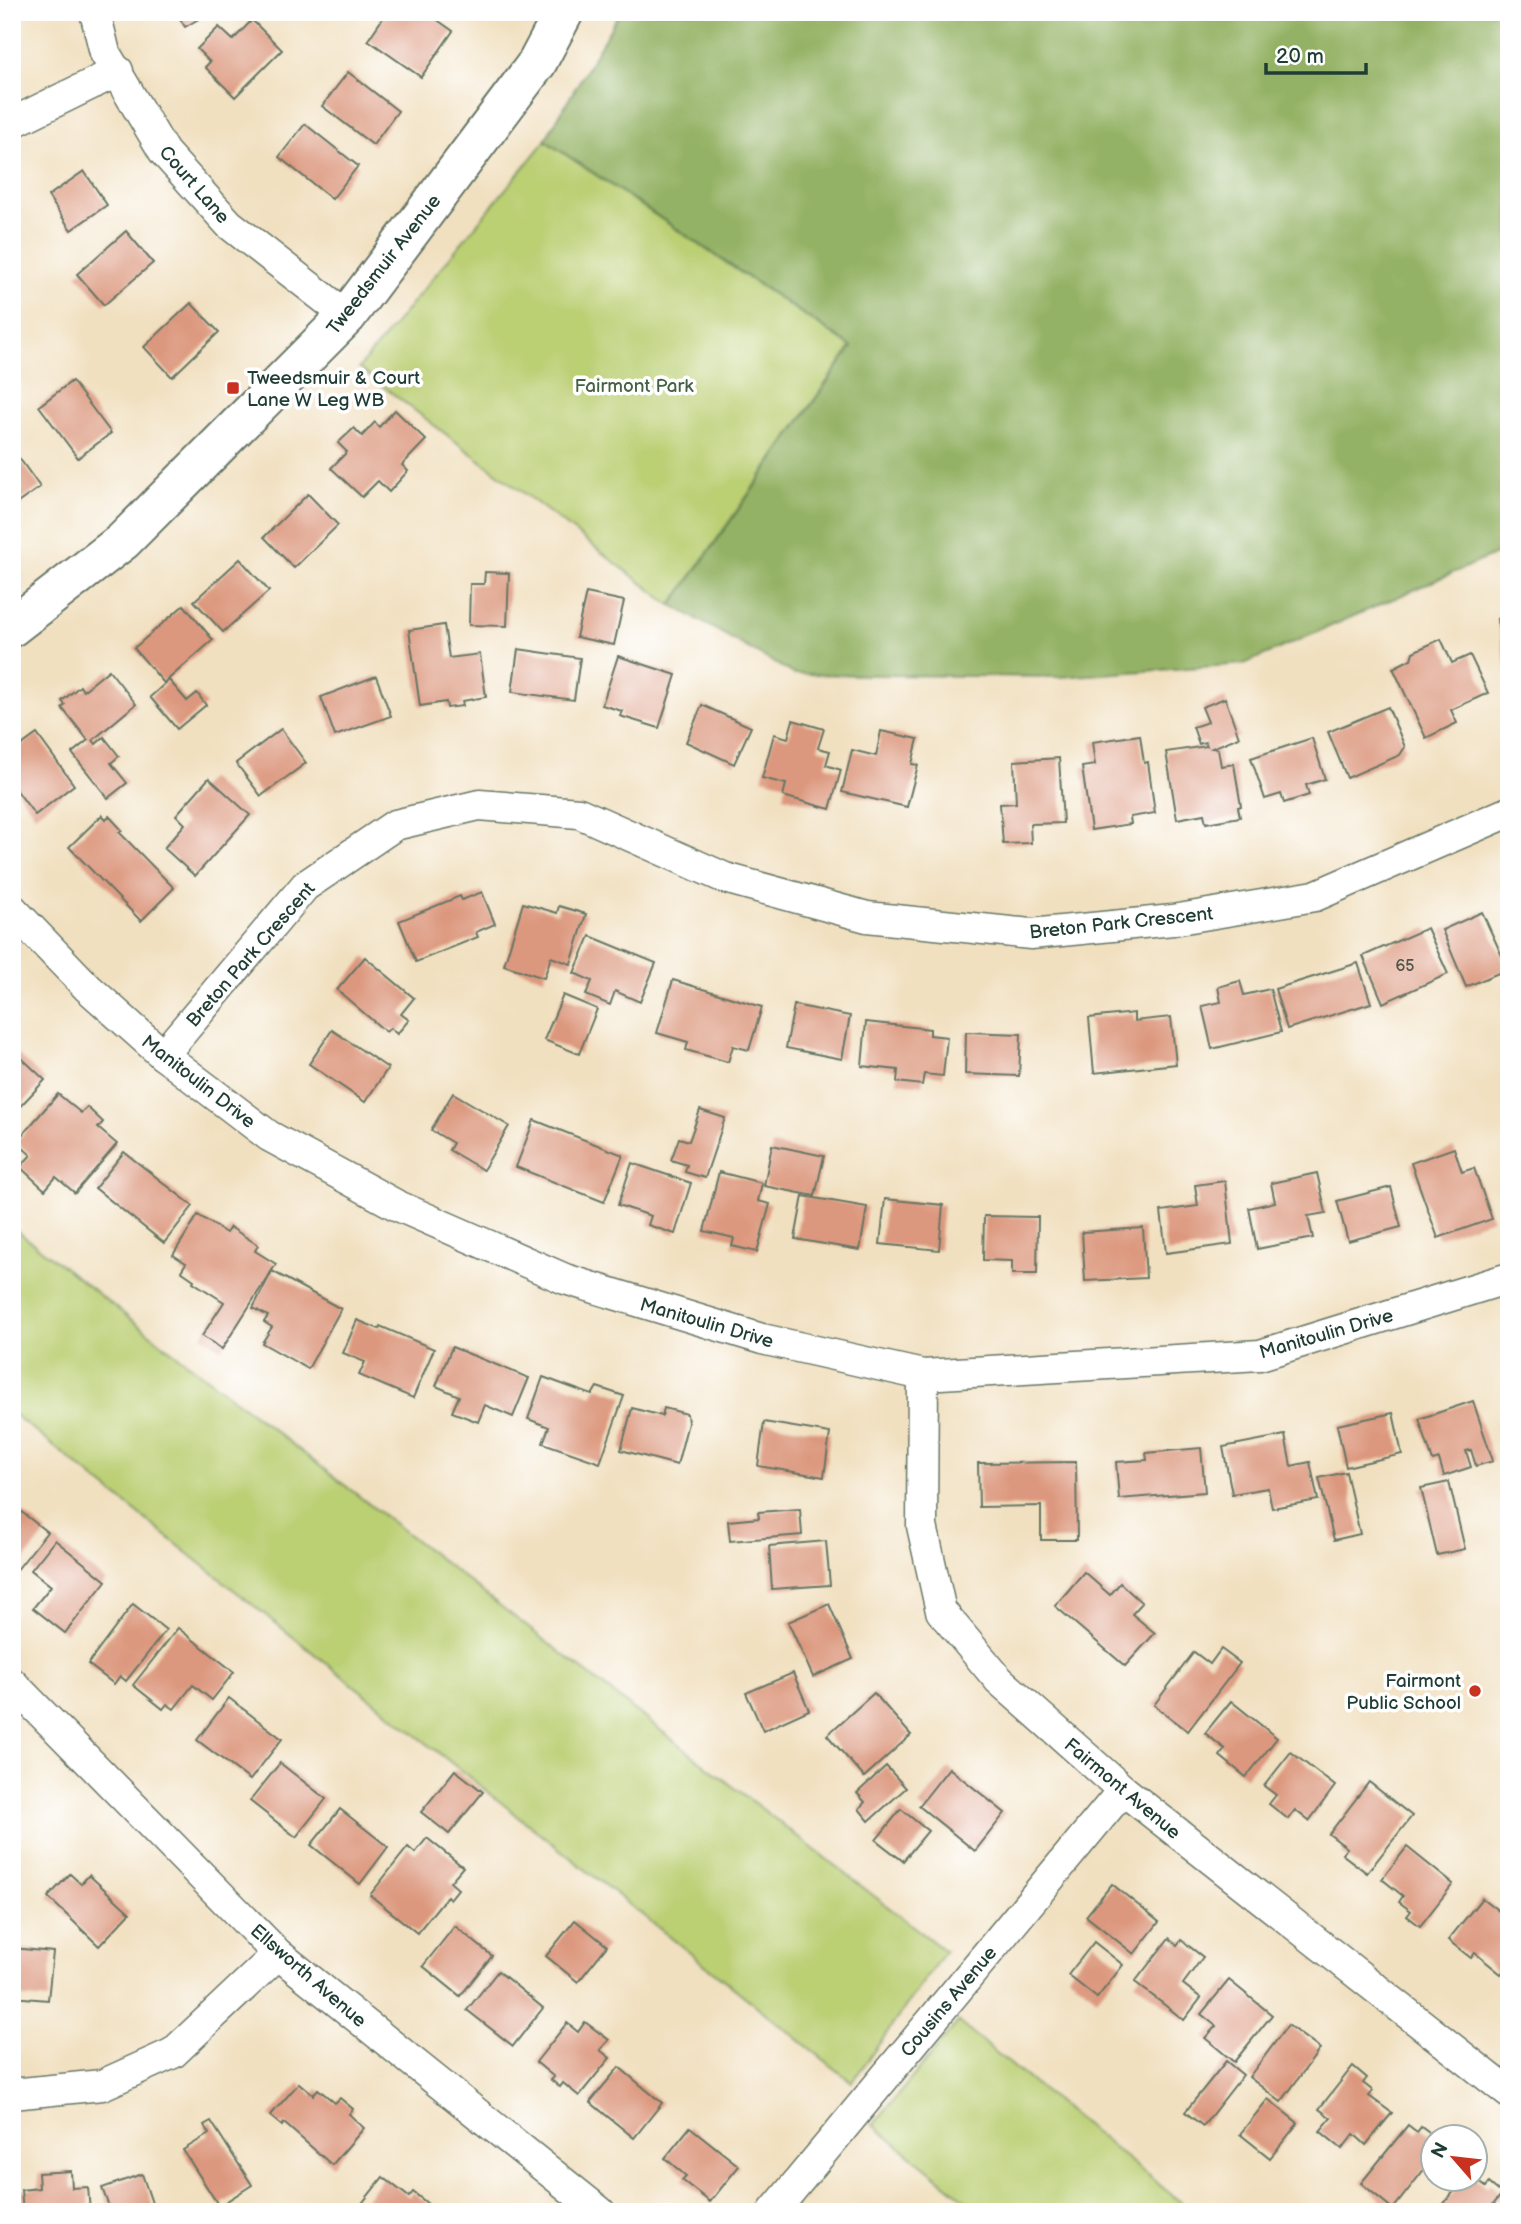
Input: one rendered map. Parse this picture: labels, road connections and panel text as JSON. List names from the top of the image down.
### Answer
{
  "streets": {
    "street": [
      "Court Lane",
      "Tweedsmuir Avenue",
      "Breton Park Crescent",
      "Manitoulin Drive",
      "Fairmont Avenue",
      "Ellsworth Avenue",
      "Cousins Avenue"
    ]
  },
  "crossings": [
    ["Court Lane", "Tweedsmuir Avenue"],
    ["Breton Park Crescent", "Manitoulin Drive"],
    ["Manitoulin Drive", "Fairmont Avenue"],
    ["Fairmont Avenue", "Cousins Avenue"]
  ],
  "parks": ["Fairmont Park"],
  "places": {
    "transit": ["Tweedsmuir & Court Lane W Leg WB"],
    "other": ["Fairmont Public School"]
  },
  "house_numbers": ["65"],
  "scale_bar": "20 m",
  "north": "top left"
}
